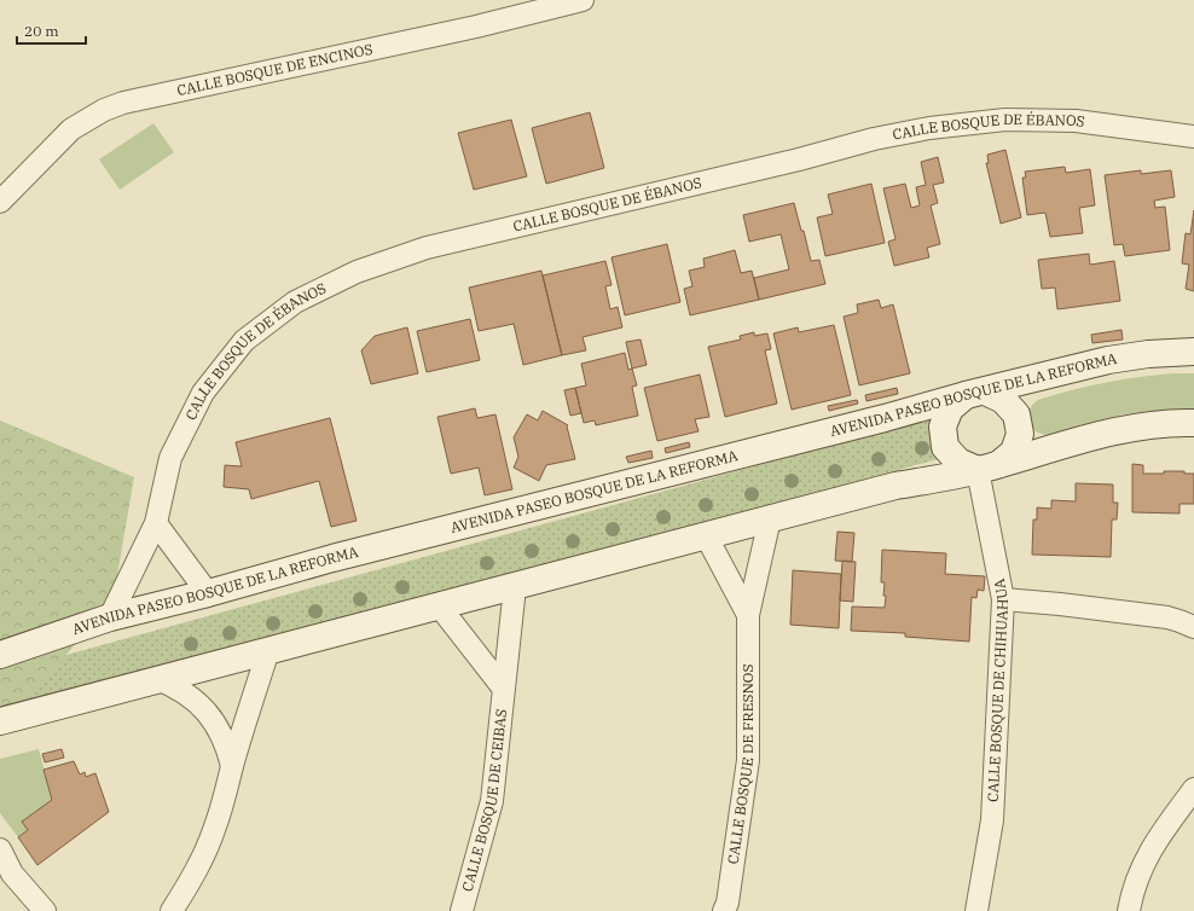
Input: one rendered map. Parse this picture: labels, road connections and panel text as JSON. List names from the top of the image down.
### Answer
{
  "streets": {
    "main road": ["AVENIDA PASEO BOSQUE DE LA REFORMA"],
    "street": [
      "CALLE BOSQUE DE ENCINOS",
      "CALLE BOSQUE DE ÉBANOS",
      "CALLE BOSQUE DE CHIHUAHUA",
      "CALLE BOSQUE DE FRESNOS",
      "CALLE BOSQUE DE CEIBAS"
    ]
  },
  "crossings": [
    ["CALLE BOSQUE DE ÉBANOS", "AVENIDA PASEO BOSQUE DE LA REFORMA"],
    ["AVENIDA PASEO BOSQUE DE LA REFORMA", "CALLE BOSQUE DE CHIHUAHUA"]
  ],
  "scale_bar": "20 m"
}
